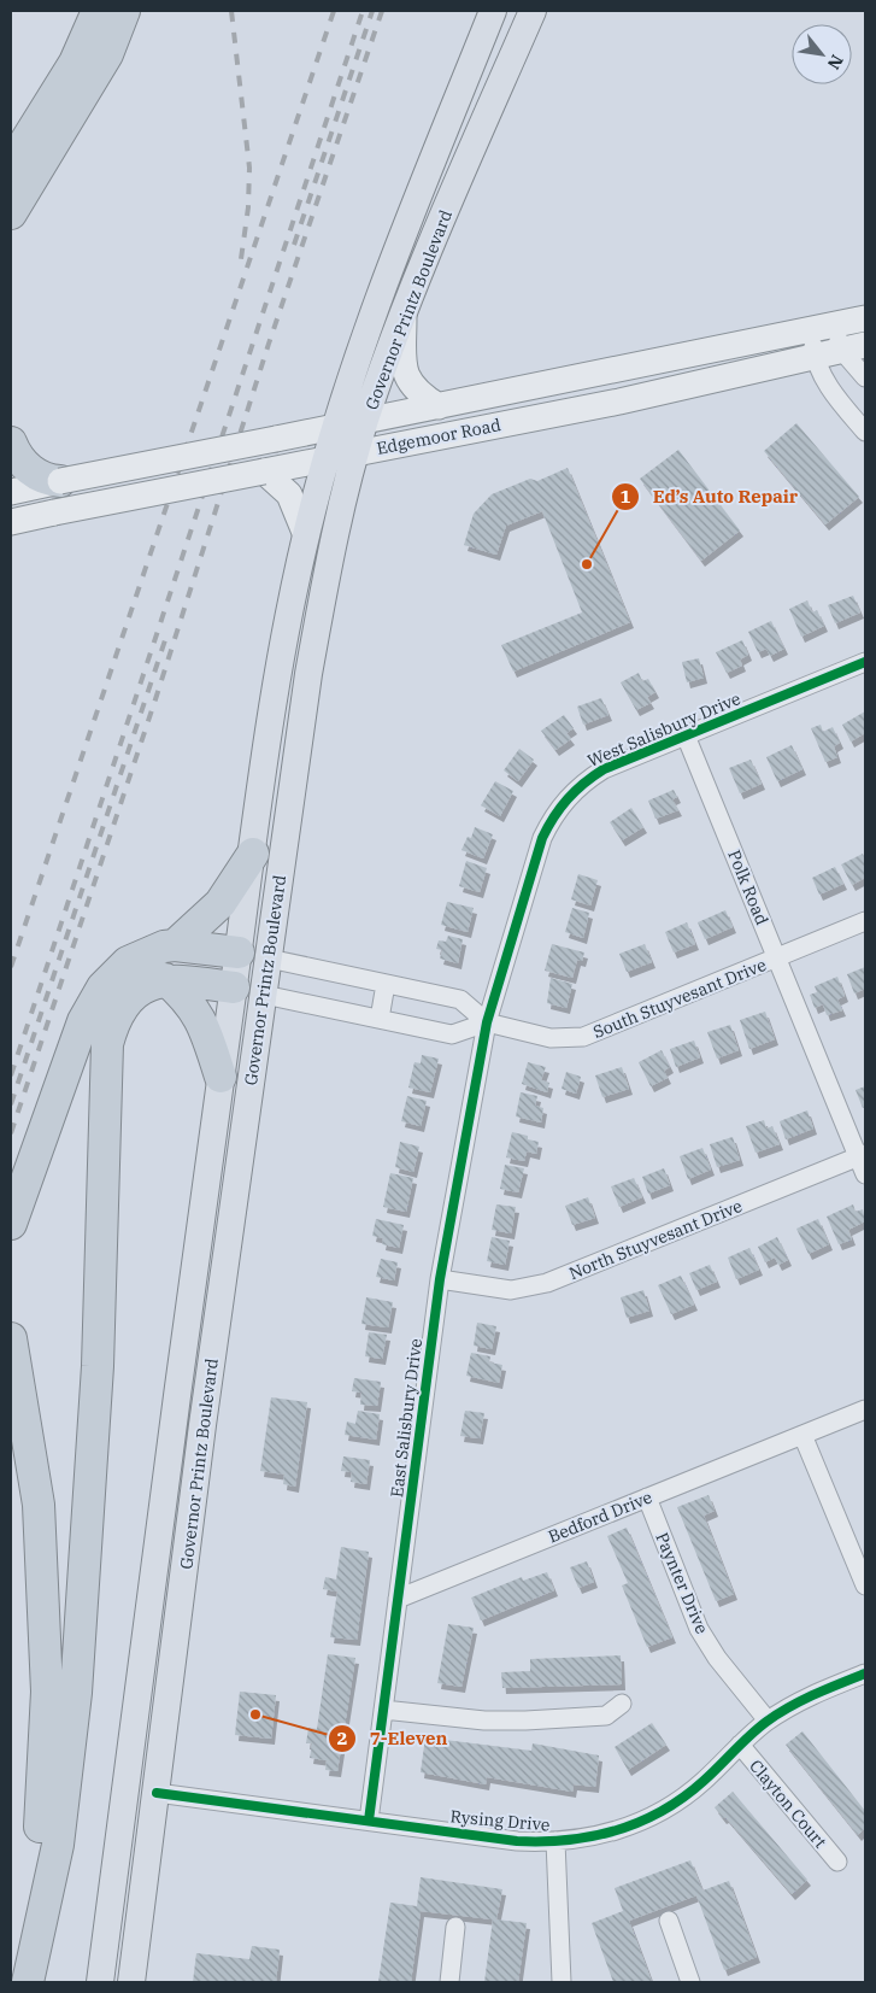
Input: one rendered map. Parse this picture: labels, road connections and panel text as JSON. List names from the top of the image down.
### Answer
{
  "streets": {
    "main road": ["Governor Printz Boulevard", "Edgemoor Road", "South Stuyvesant Drive"],
    "street": [
      "West Salisbury Drive",
      "Polk Road",
      "North Stuyvesant Drive",
      "East Salisbury Drive",
      "Bedford Drive",
      "Paynter Drive",
      "Clayton Court",
      "Rysing Drive"
    ]
  },
  "crossings": [
    ["Governor Printz Boulevard", "Edgemoor Road"],
    ["Governor Printz Boulevard", "South Stuyvesant Drive"],
    ["Governor Printz Boulevard", "Rysing Drive"],
    ["West Salisbury Drive", "Polk Road"],
    ["West Salisbury Drive", "South Stuyvesant Drive"],
    ["West Salisbury Drive", "East Salisbury Drive"],
    ["Polk Road", "South Stuyvesant Drive"],
    ["Polk Road", "North Stuyvesant Drive"],
    ["South Stuyvesant Drive", "East Salisbury Drive"],
    ["North Stuyvesant Drive", "East Salisbury Drive"],
    ["East Salisbury Drive", "Bedford Drive"],
    ["East Salisbury Drive", "Rysing Drive"],
    ["Bedford Drive", "Paynter Drive"],
    ["Paynter Drive", "Rysing Drive"],
    ["Clayton Court", "Rysing Drive"]
  ],
  "places": ["Ed’s Auto Repair", "7-Eleven"],
  "north": "bottom right"
}
